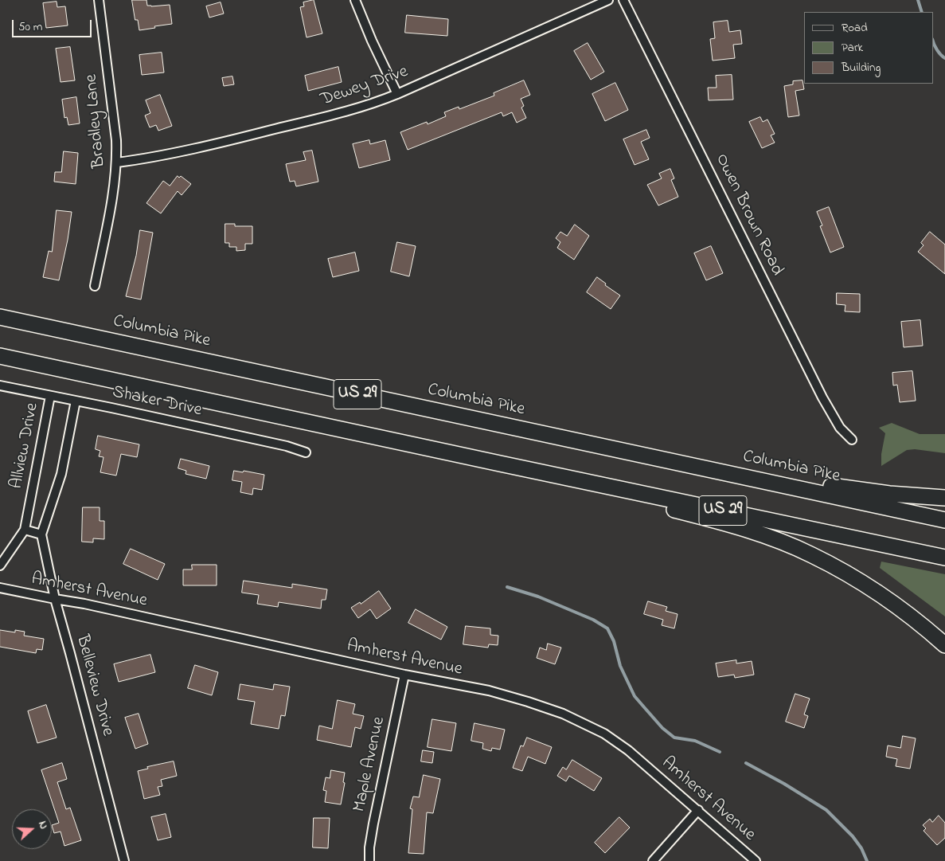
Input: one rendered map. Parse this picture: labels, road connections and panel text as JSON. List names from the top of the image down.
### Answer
{
  "streets": {
    "highway": ["Columbia Pike", "US 29"],
    "street": [
      "Dewey Drive",
      "Bradley Lane",
      "Owen Brown Road",
      "Shaker Drive",
      "Allview Drive",
      "Amherst Avenue",
      "Belleview Drive",
      "Maple Avenue"
    ]
  },
  "crossings": [
    ["Dewey Drive", "Bradley Lane"],
    ["Shaker Drive", "Allview Drive"],
    ["Allview Drive", "Belleview Drive"],
    ["Amherst Avenue", "Belleview Drive"],
    ["Amherst Avenue", "Maple Avenue"]
  ],
  "legend": ["Road", "Park", "Building"],
  "scale_bar": "50 m",
  "north": "right"
}
